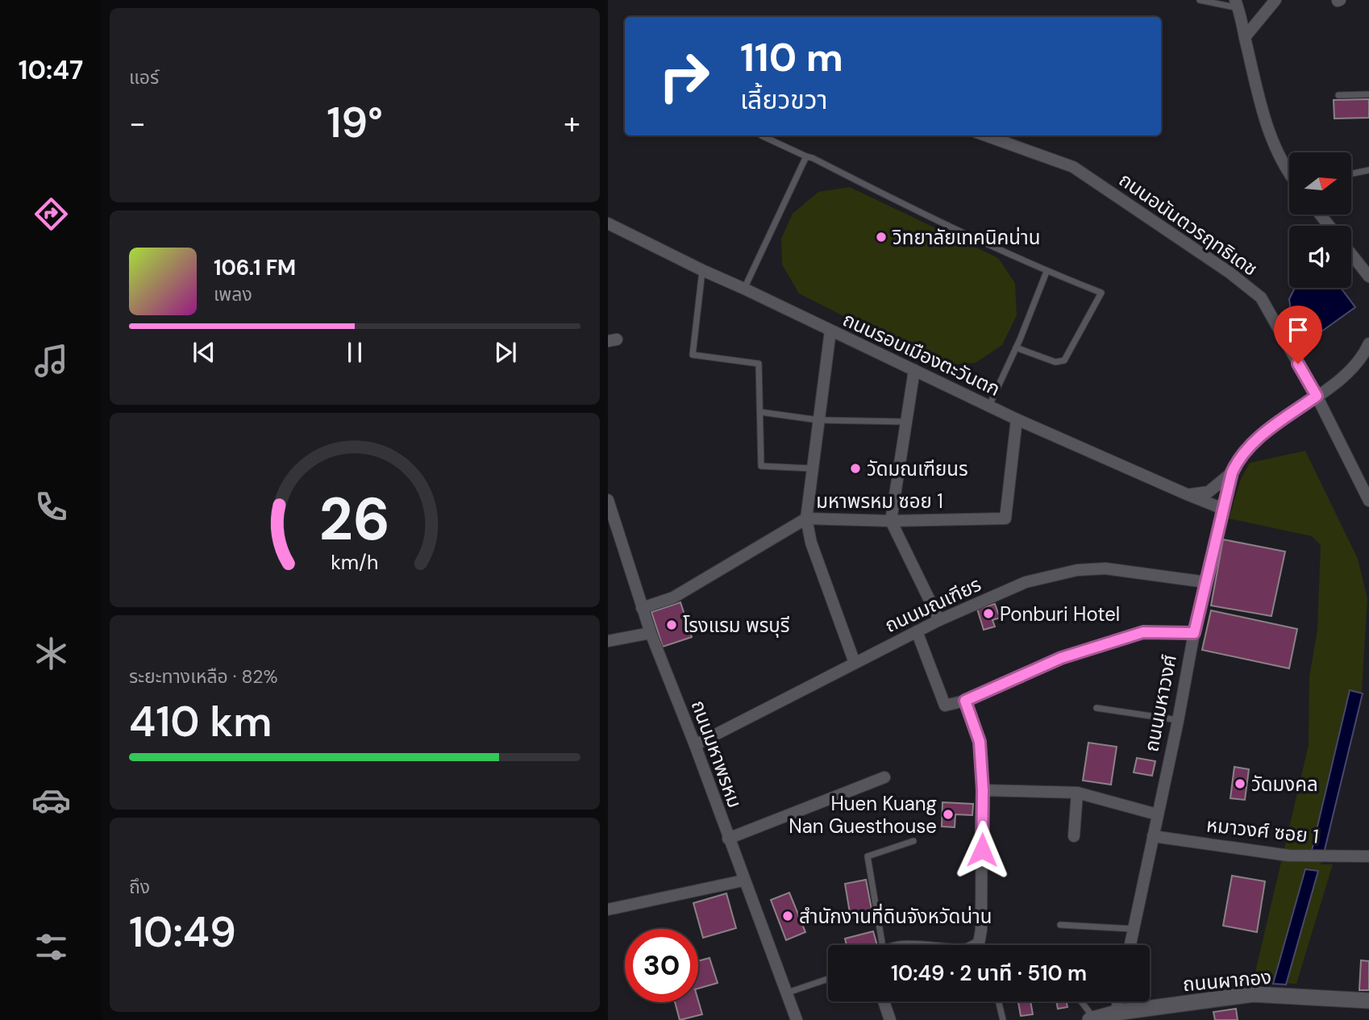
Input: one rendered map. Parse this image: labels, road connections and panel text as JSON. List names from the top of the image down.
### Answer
{
  "streets": {
    "main road": ["ถนนผากอง"],
    "street": [
      "ถนนอนันตวรฤทธิเดช",
      "ถนนรอบเมืองตะวันตก",
      "มหาพรหม ซอย 1",
      "ถนนมณเฑียร",
      "ถนนมหาวงศ์",
      "ถนนมหาพรหม",
      "หมาวงศ์ ซอย 1"
    ]
  },
  "crossings": [
    ["ถนนอนันตวรฤทธิเดช", "ถนนมหาวงศ์"],
    ["ถนนรอบเมืองตะวันตก", "มหาพรหม ซอย 1"],
    ["ถนนรอบเมืองตะวันตก", "ถนนมหาวงศ์"],
    ["มหาพรหม ซอย 1", "ถนนมหาพรหม"],
    ["ถนนมณเฑียร", "ถนนมหาวงศ์"],
    ["ถนนมณเฑียร", "ถนนมหาพรหม"],
    ["ถนนมหาวงศ์", "หมาวงศ์ ซอย 1"]
  ],
  "places": [
    "วิทยาลัยเทคนิคน่าน",
    "วัดมณเฑียนร",
    "Ponburi Hotel",
    "โรงแรม พรบุรี",
    "วัดมงคล",
    "Huen Kuang Nan Guesthouse",
    "สำนักงานที่ดินจังหวัดน่าน"
  ],
  "north": "right",
  "page": {
    "tabs": "10:47",
    "tile": [
      "แอร์",
      ["ระยะทางเหลือ · 82%", "410 km"],
      ["ถึง", "10:49"]
    ],
    "turn": ["110 m", "เลี้ยวขวา"],
    "heat": ["−", "19°", "+"],
    "song": ["106.1 FM", "เพลง"],
    "limit": "30",
    "trip": "10:49 · 2 นาที · 510 m",
    "gauge": ["26", "km/h"]
  }
}
